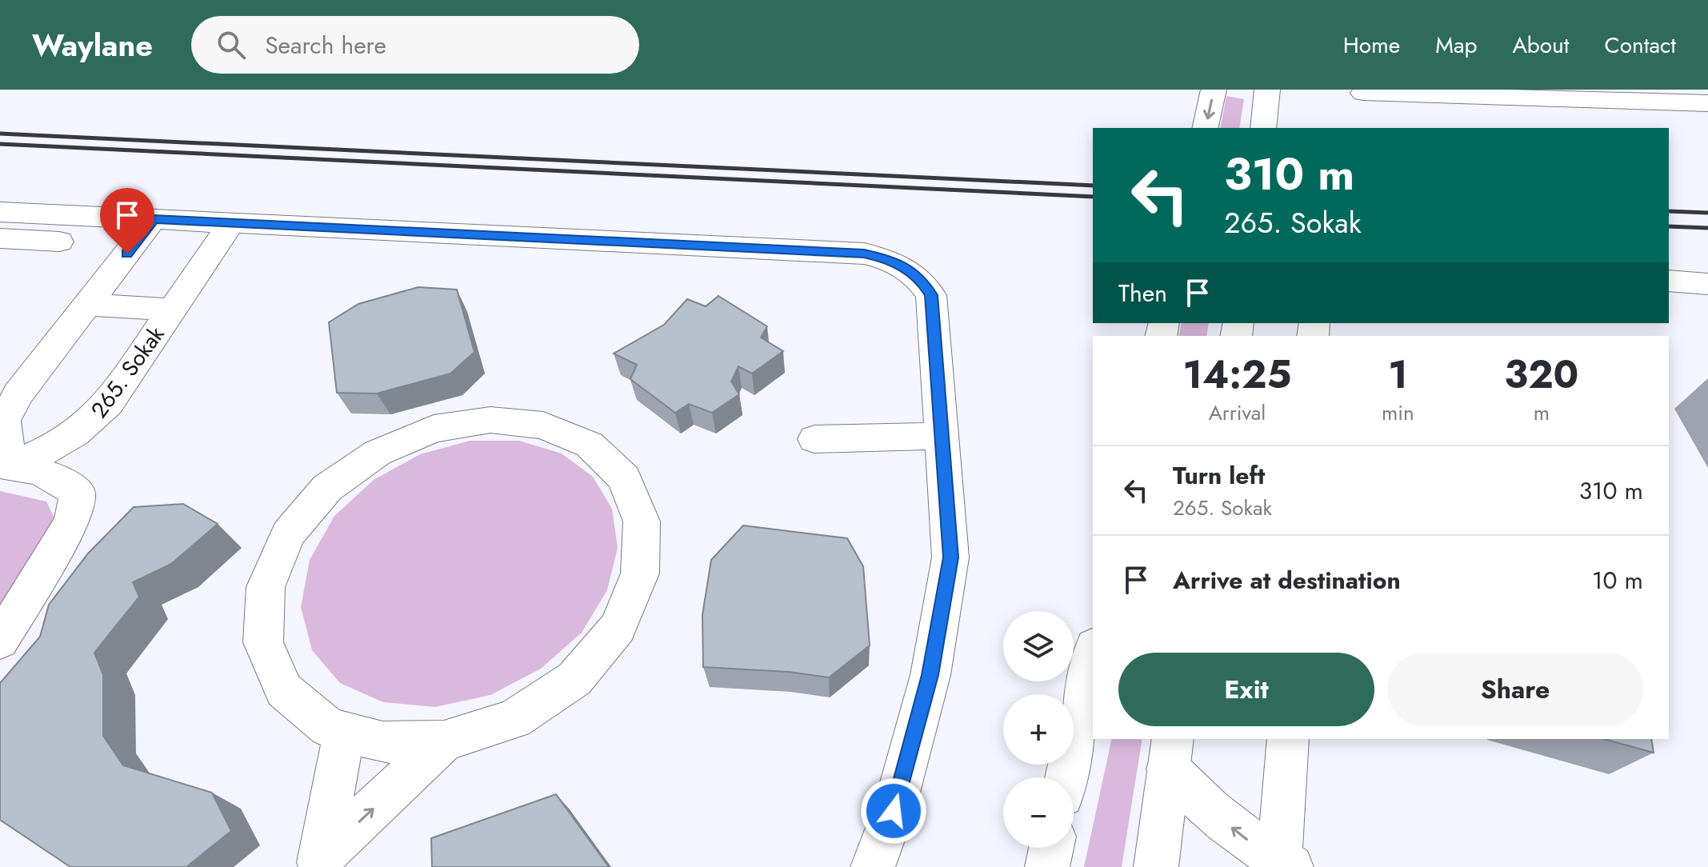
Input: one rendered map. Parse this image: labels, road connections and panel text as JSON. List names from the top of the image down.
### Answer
{
  "streets": {
    "street": ["265. Sokak"]
  },
  "page": {
    "header": "Waylane",
    "search": "Search here",
    "nav": [
      "Home",
      "Map",
      "About",
      "Contact"
    ],
    "turn": ["310 m", "265. Sokak"],
    "then": "Then",
    "eta": [
      "14:25",
      "Arrival",
      "1",
      "min",
      "320",
      "m"
    ],
    "list": [
      {
        "name": "Turn left",
        "note": "265. Sokak",
        "value": "310 m"
      },
      {
        "name": "Arrive at destination",
        "value": "10 m"
      }
    ],
    "map_buttons": ["+", "−"],
    "buttons": ["Exit", "Share"]
  }
}
